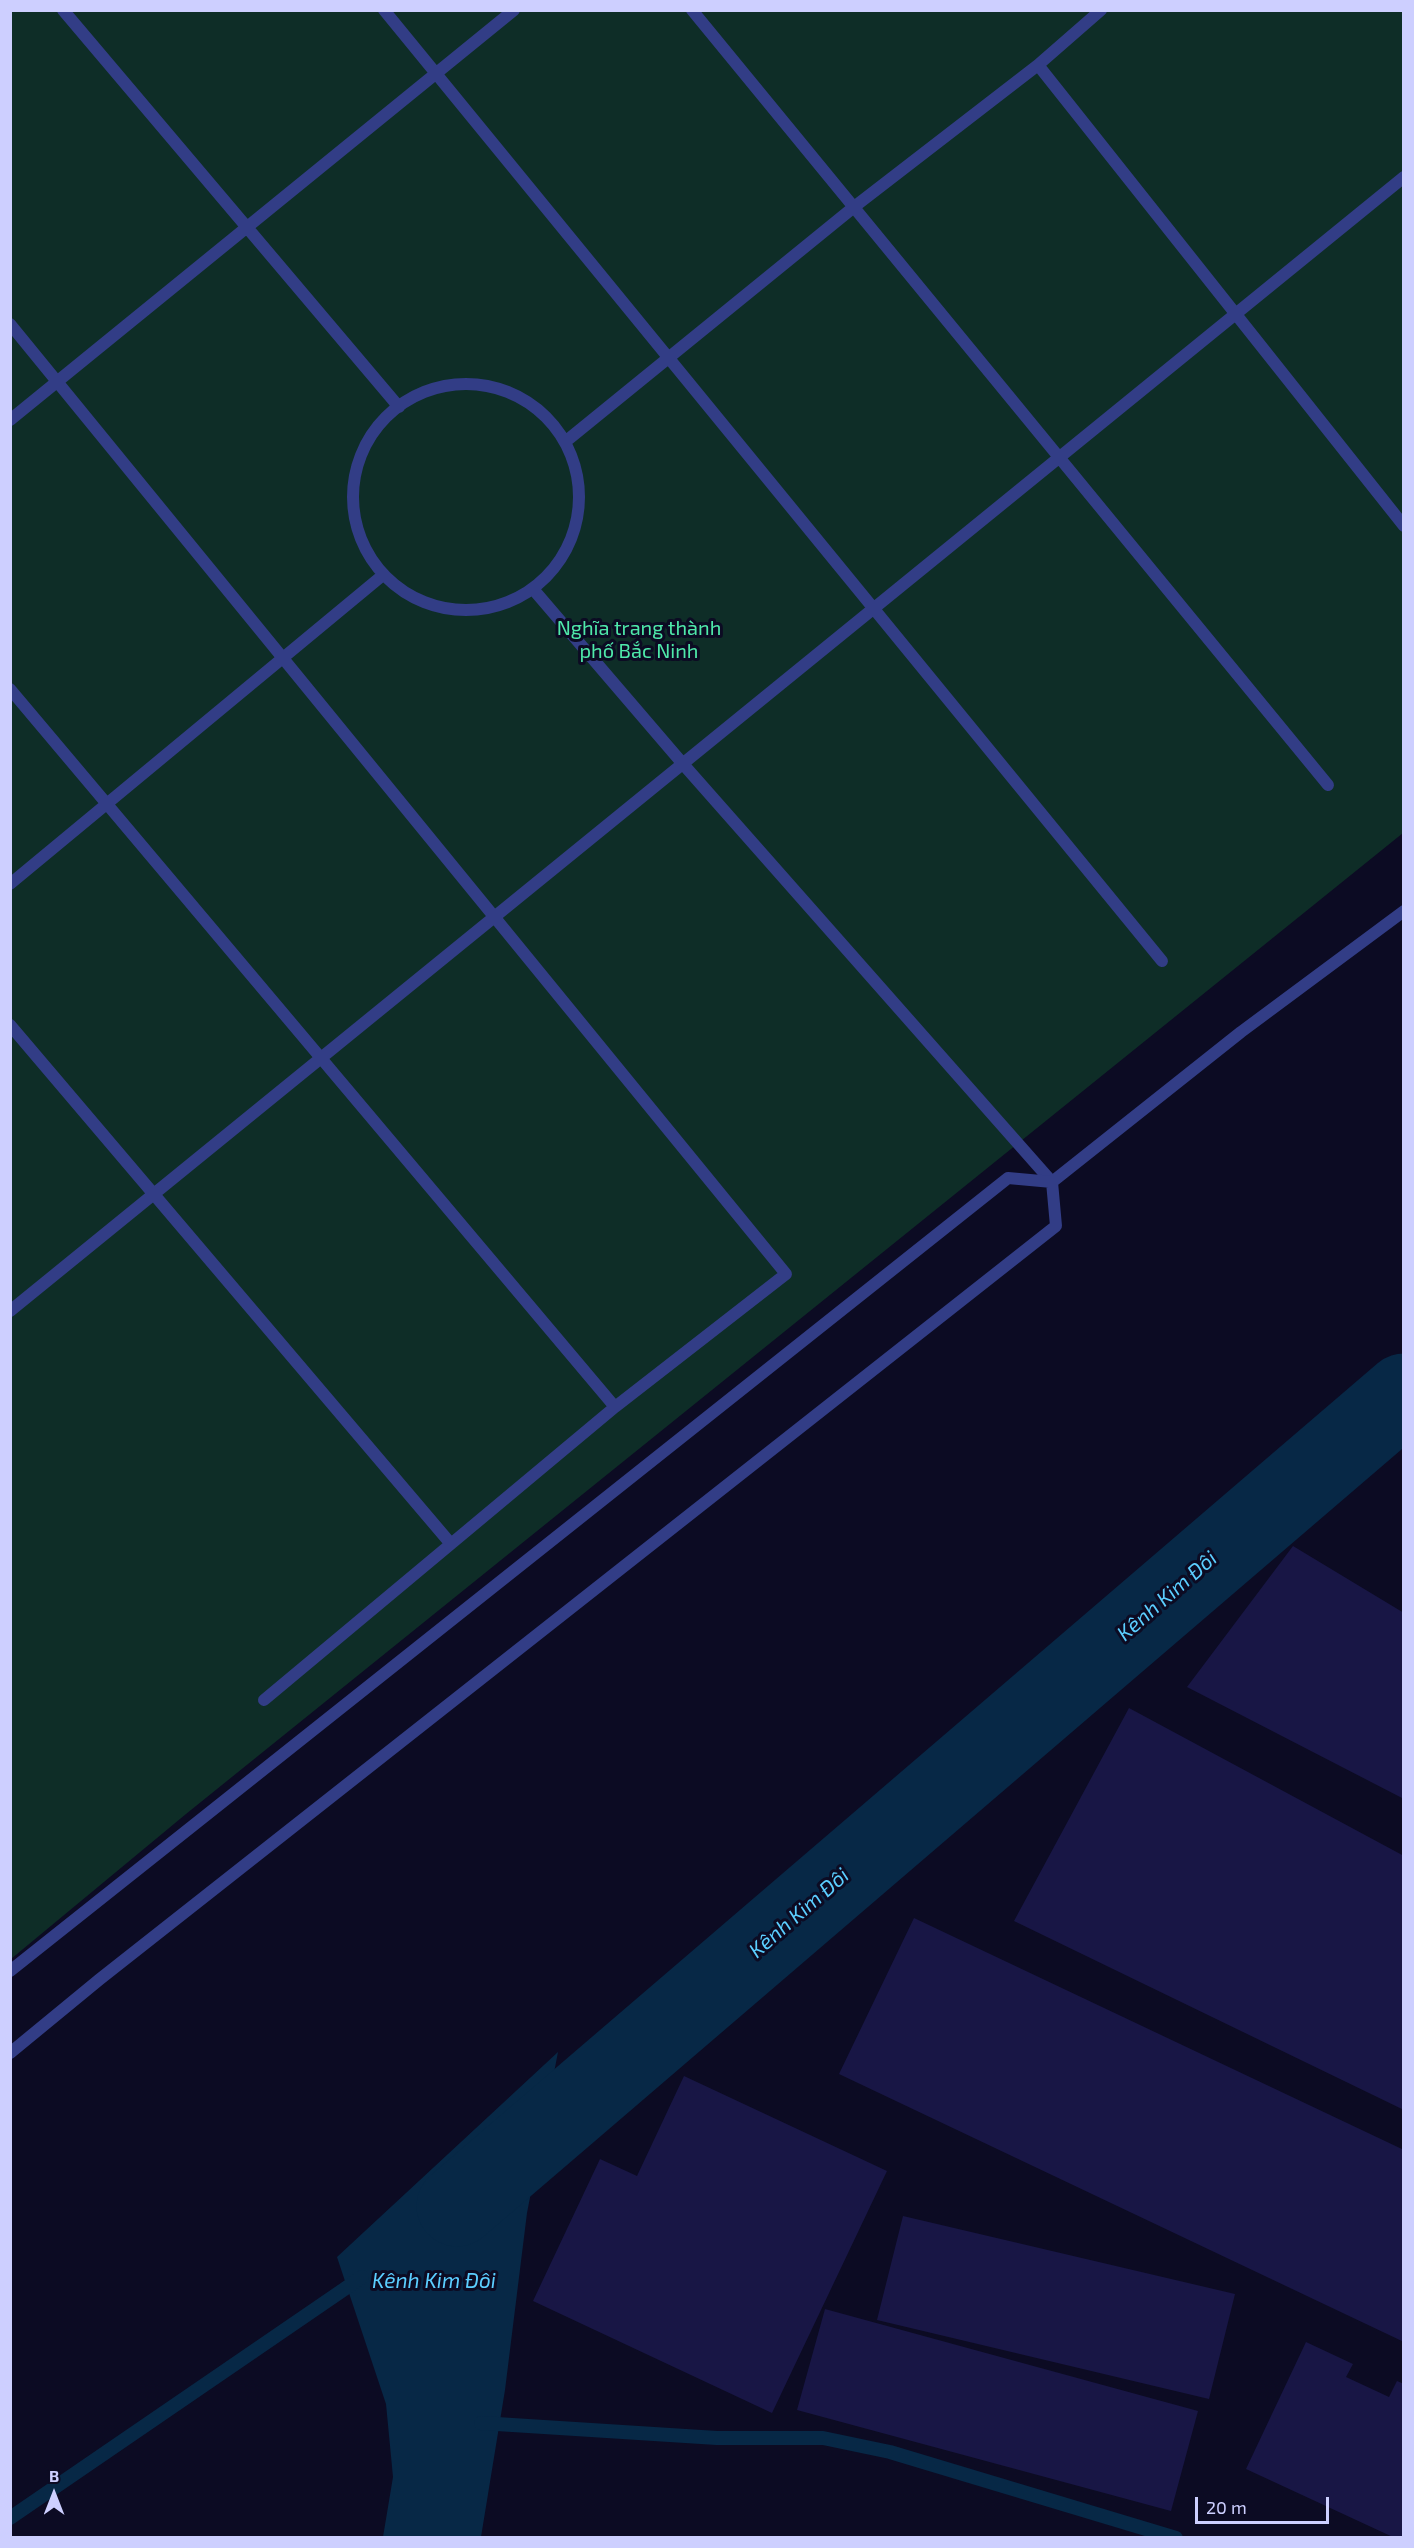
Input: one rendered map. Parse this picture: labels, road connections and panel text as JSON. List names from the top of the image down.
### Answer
{
  "water": ["Kênh Kim Đôi"],
  "parks": ["Nghĩa trang thành phố Bắc Ninh"],
  "scale_bar": "20 m",
  "north": "top"
}
